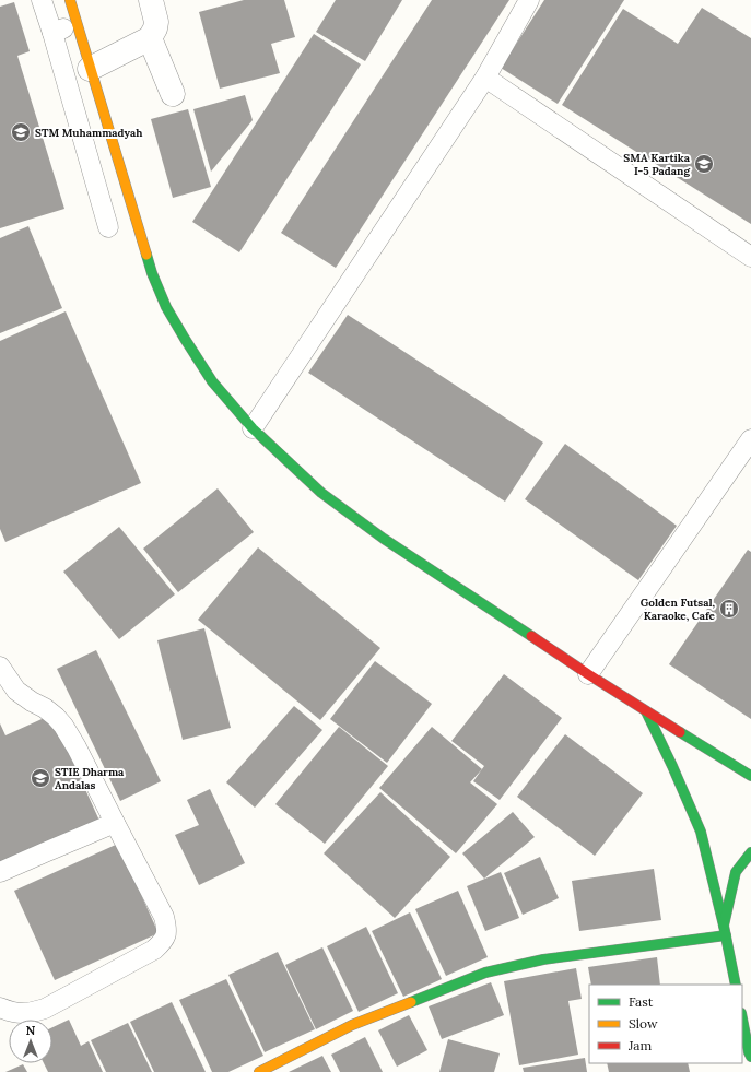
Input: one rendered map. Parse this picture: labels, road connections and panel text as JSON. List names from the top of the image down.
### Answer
{
  "places": {
    "school or university": ["STM Muhammadyah", "SMA Kartika I-5 Padang", "STIE Dharma Andalas"],
    "building": ["Golden Futsal, Karaoke, Cafe"]
  },
  "legend": ["Fast", "Slow", "Jam"],
  "north": "top"
}
